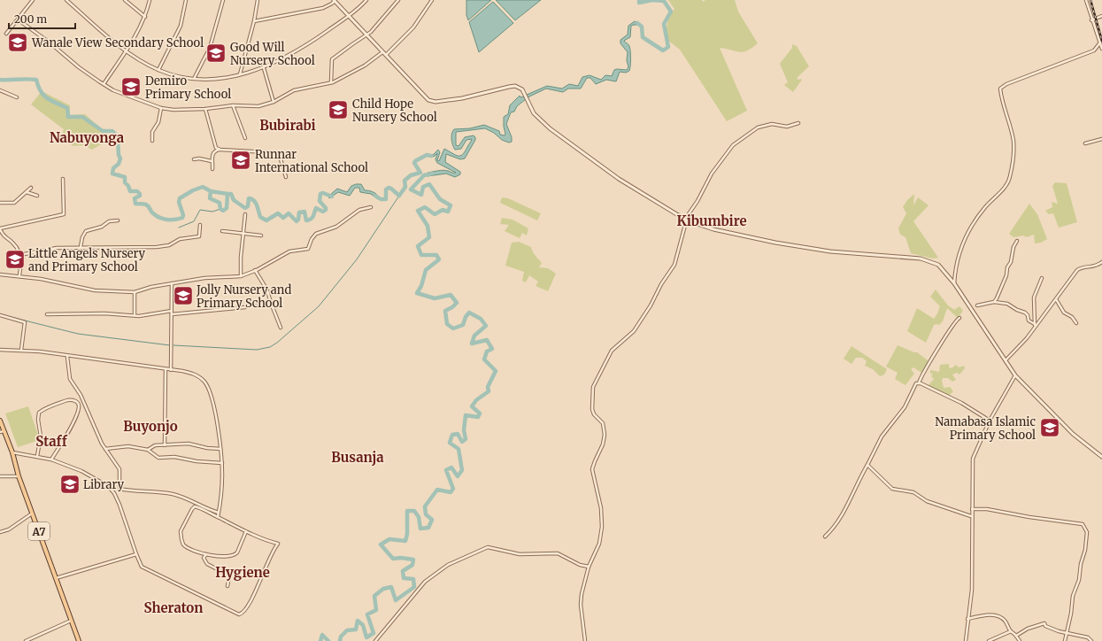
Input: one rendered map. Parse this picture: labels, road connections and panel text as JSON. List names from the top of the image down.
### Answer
{
  "streets": {
    "main road": ["A7"]
  },
  "districts": [
    "Bubirabi",
    "Nabuyonga",
    "Kibumbire",
    "Buyonjo",
    "Staff",
    "Busanja",
    "Hygiene",
    "Sheraton"
  ],
  "places": {
    "school or university": [
      "Wanale View Secondary School",
      "Good Will Nursery School",
      "Demiro Primary School",
      "Child Hope Nursery School",
      "Runnar International School",
      "Little Angels Nursery and Primary School",
      "Jolly Nursery and Primary School",
      "Namabasa Islamic Primary School",
      "Library"
    ]
  },
  "scale_bar": "200 m"
}
